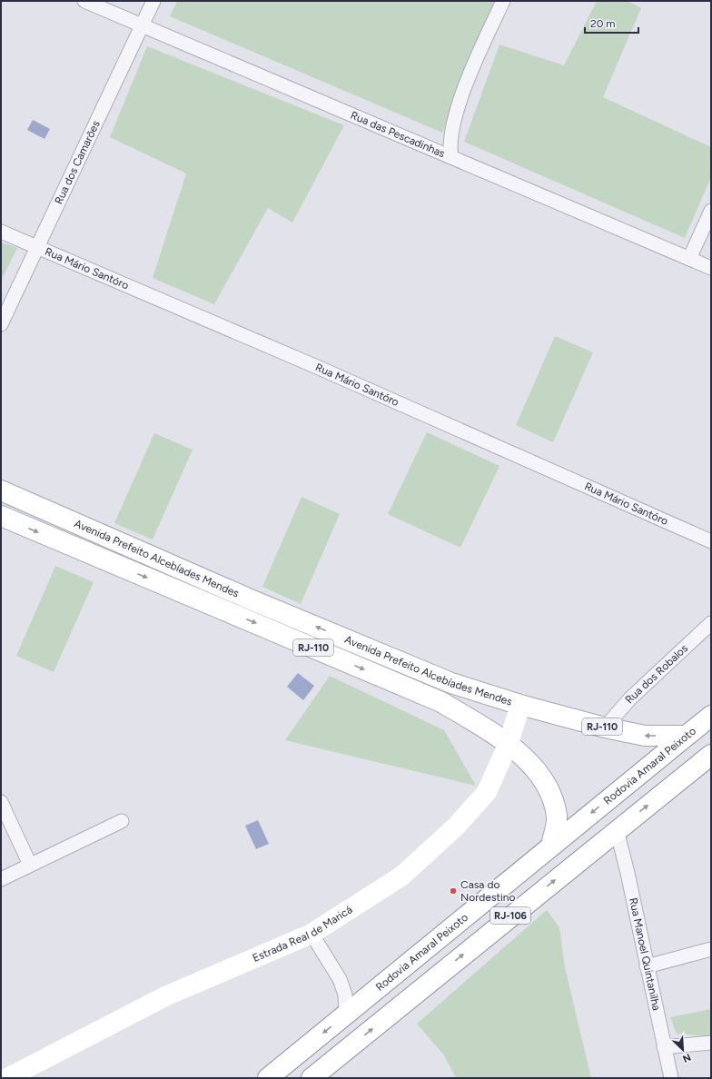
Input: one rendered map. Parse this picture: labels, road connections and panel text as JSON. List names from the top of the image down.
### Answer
{
  "streets": {
    "main road": [
      "Avenida Prefeito Alcebíades Mendes",
      "RJ-110",
      "Rodovia Amaral Peixoto",
      "RJ-106",
      "Estrada Real de Maricá"
    ],
    "street": [
      "Rua das Pescadinhas",
      "Rua dos Camarões",
      "Rua Mário Santóro",
      "Rua dos Robalos",
      "Rua Manoel Quintanilha"
    ]
  },
  "crossings": [
    ["Rua das Pescadinhas", "Rua dos Camarões"],
    ["Rua dos Camarões", "Rua Mário Santóro"],
    ["Avenida Prefeito Alcebíades Mendes", "Rua dos Robalos"],
    ["Avenida Prefeito Alcebíades Mendes", "Rodovia Amaral Peixoto"],
    ["Avenida Prefeito Alcebíades Mendes", "Estrada Real de Maricá"],
    ["RJ-106", "Rua Manoel Quintanilha"]
  ],
  "places": ["Casa do Nordestino"],
  "scale_bar": "20 m",
  "north": "bottom right"
}
